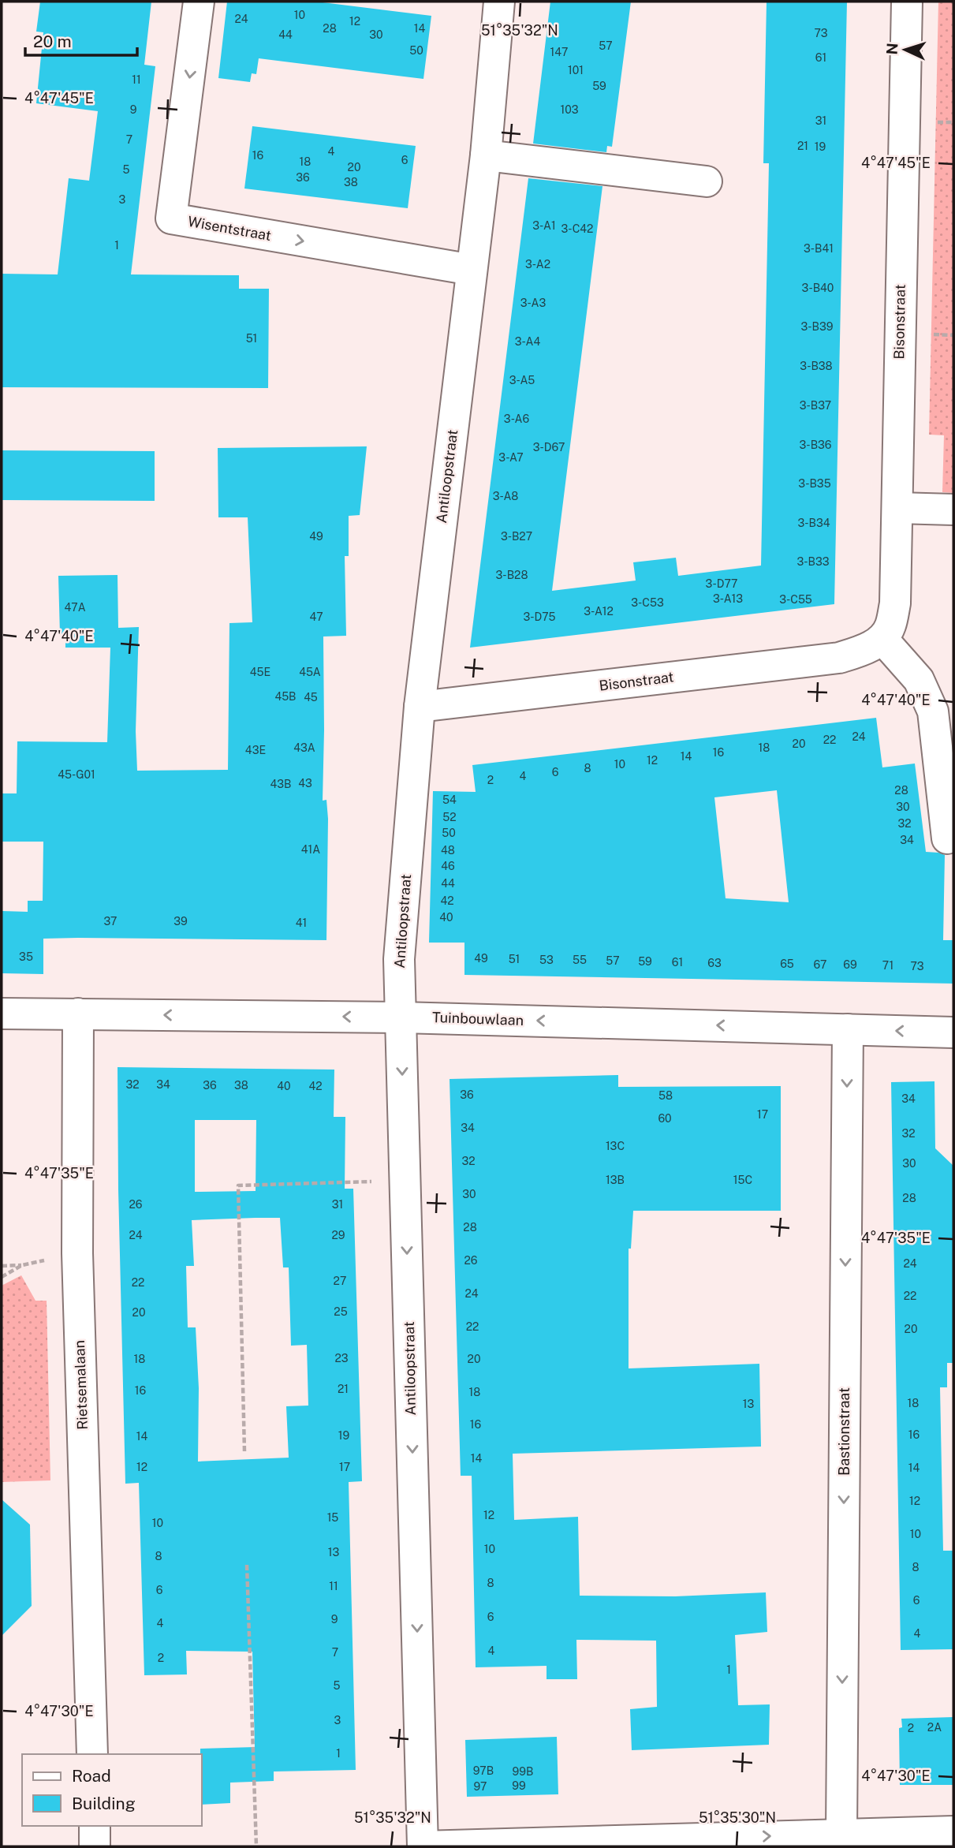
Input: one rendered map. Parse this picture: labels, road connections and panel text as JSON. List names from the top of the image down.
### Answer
{
  "streets": {
    "street": [
      "Wisentstraat",
      "Bisonstraat",
      "Antiloopstraat",
      "Tuinbouwlaan",
      "Rietsemalaan",
      "Bastionstraat"
    ]
  },
  "crossings": [
    ["Wisentstraat", "Antiloopstraat"],
    ["Bisonstraat", "Antiloopstraat"],
    ["Antiloopstraat", "Tuinbouwlaan"],
    ["Tuinbouwlaan", "Rietsemalaan"],
    ["Tuinbouwlaan", "Bastionstraat"]
  ],
  "one_way": ["Antiloopstraat", "Tuinbouwlaan", "Bastionstraat"],
  "house_numbers": [
    "10",
    "24",
    "12",
    "28",
    "14",
    "73",
    "44",
    "30",
    "57",
    "50",
    "147",
    "61",
    "101",
    "11",
    "59",
    "9",
    "103",
    "31",
    "7",
    "21",
    "19",
    "4",
    "16",
    "6",
    "18",
    "20",
    "5",
    "36",
    "38",
    "3",
    "3-A1",
    "3-C42",
    "1",
    "3-B41",
    "3-A2",
    "3-B40",
    "3-A3",
    "3-B39",
    "51",
    "3-A4",
    "3-B38",
    "3-A5",
    "3-B37",
    "3-A6",
    "3-B36",
    "3-D67",
    "3-A7",
    "3-B35",
    "3-A8",
    "3-B34",
    "49",
    "3-B27",
    "3-B33",
    "3-B28",
    "3-D77",
    "3-A13",
    "3-C55",
    "3-C53",
    "47A",
    "3-A12",
    "47",
    "3-D75",
    "45E",
    "45A",
    "45B",
    "45",
    "24",
    "22",
    "20",
    "43A",
    "18",
    "43E",
    "16",
    "14",
    "12",
    "10",
    "8",
    "6",
    "45-G01",
    "4",
    "2",
    "43",
    "43B",
    "28",
    "54",
    "30",
    "52",
    "32",
    "50",
    "34",
    "41A",
    "48",
    "46",
    "44",
    "42",
    "40",
    "37",
    "39",
    "41",
    "35",
    "49",
    "51",
    "53",
    "55",
    "57",
    "59",
    "61",
    "63",
    "65",
    "67",
    "69",
    "71",
    "73",
    "32",
    "34",
    "36",
    "38",
    "40",
    "42",
    "36",
    "58",
    "34",
    "17",
    "60",
    "34",
    "32",
    "13C",
    "32",
    "30",
    "13B",
    "15C",
    "30",
    "28",
    "26",
    "31",
    "28",
    "24",
    "29",
    "26",
    "24",
    "27",
    "22",
    "24",
    "22",
    "25",
    "20",
    "22",
    "20",
    "23",
    "18",
    "20",
    "21",
    "16",
    "18",
    "18",
    "13",
    "16",
    "16",
    "19",
    "14",
    "14",
    "12",
    "17",
    "14",
    "12",
    "12",
    "15",
    "10",
    "10",
    "10",
    "13",
    "8",
    "8",
    "8",
    "11",
    "6",
    "6",
    "6",
    "9",
    "4",
    "4",
    "4",
    "7",
    "2",
    "1",
    "5",
    "3",
    "2A",
    "2",
    "1",
    "97B",
    "99B",
    "99",
    "97"
  ],
  "legend": ["Road", "Building"],
  "scale_bar": "20 m",
  "north": "left",
  "coordinates": [
    "51°35'32\"N",
    "4°47'45\"E",
    "4°47'40\"E",
    "4°47'35\"E",
    "4°47'30\"E",
    "51°35'30\"N"
  ]
}
